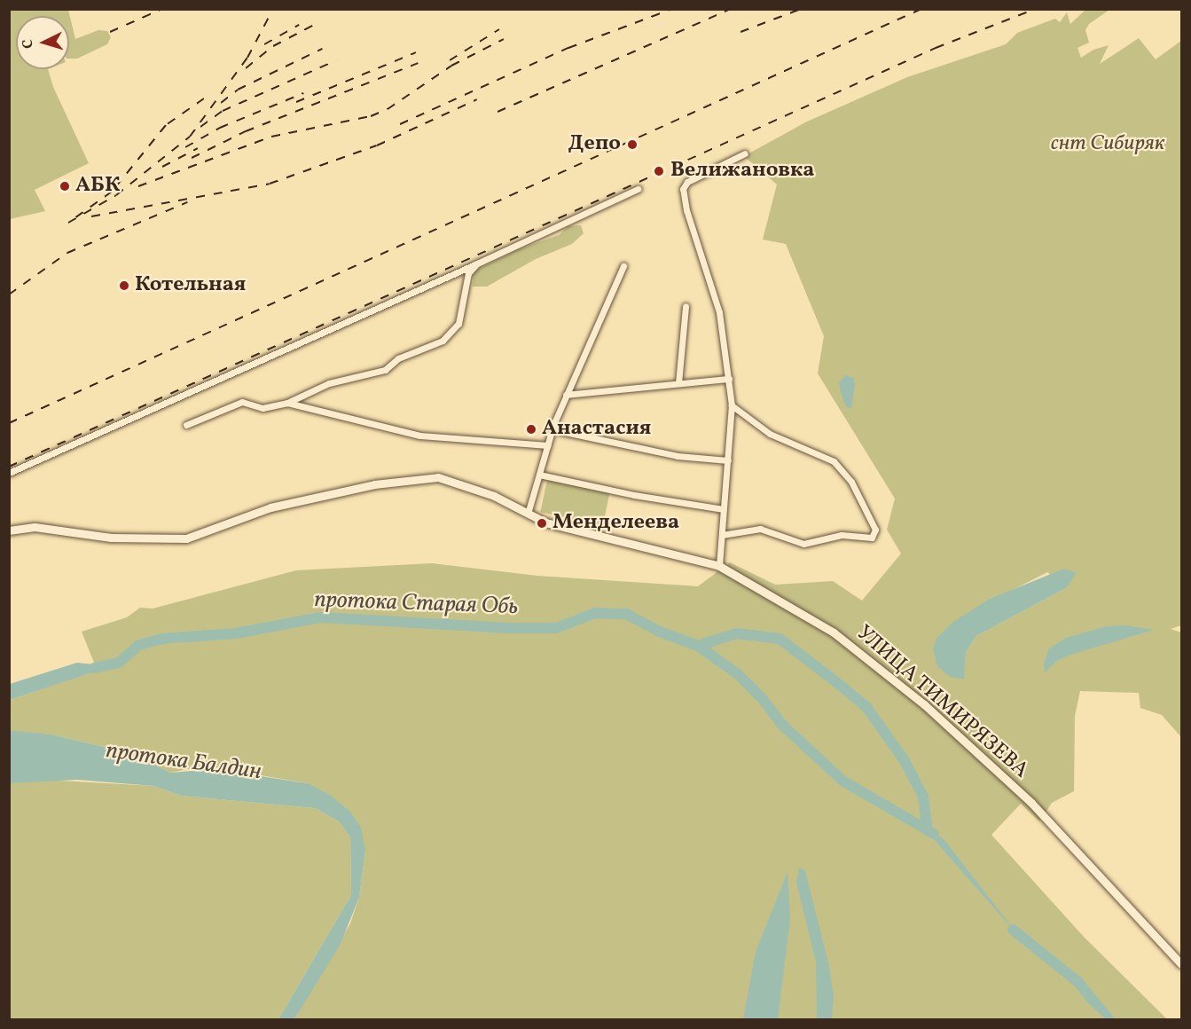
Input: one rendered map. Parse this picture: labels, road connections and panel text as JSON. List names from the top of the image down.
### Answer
{
  "streets": {
    "street": ["УЛИЦА ТИМИРЯЗЕВА"]
  },
  "water": ["протока Старая Обь", "протока Балдин"],
  "parks": ["снт Сибиряк"],
  "places": [
    "Депо",
    "Велижановка",
    "АБК",
    "Котельная",
    "Анастасия",
    "Менделеева"
  ],
  "north": "left"
}
